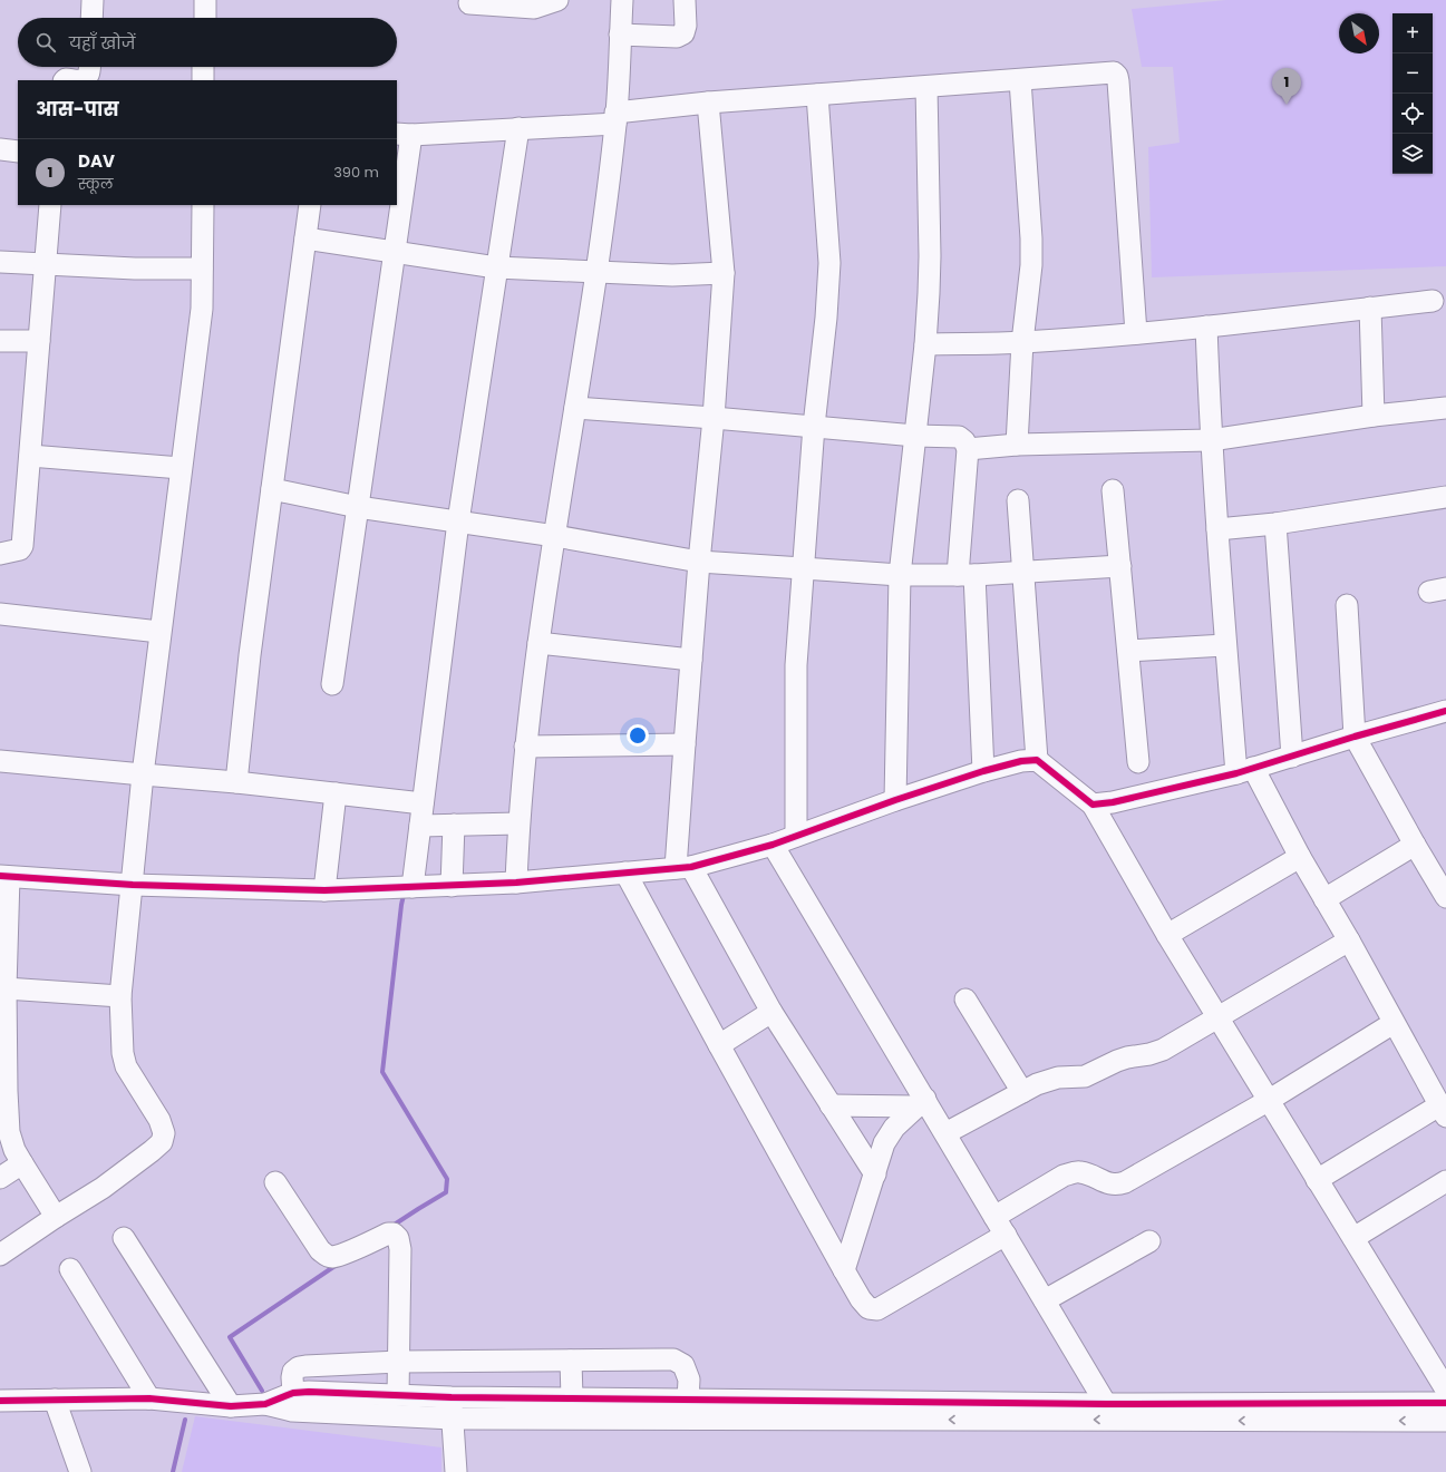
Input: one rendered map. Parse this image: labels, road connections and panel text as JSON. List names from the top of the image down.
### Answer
{
  "north": "bottom right",
  "page": {
    "map_buttons": ["+", "−"],
    "search": "यहाँ खोजें",
    "pins": "1",
    "heading": "आस-पास",
    "list": [
      {
        "mark": "1",
        "name": "DAV",
        "note": "स्कूल",
        "value": "390 m"
      }
    ]
  }
}
